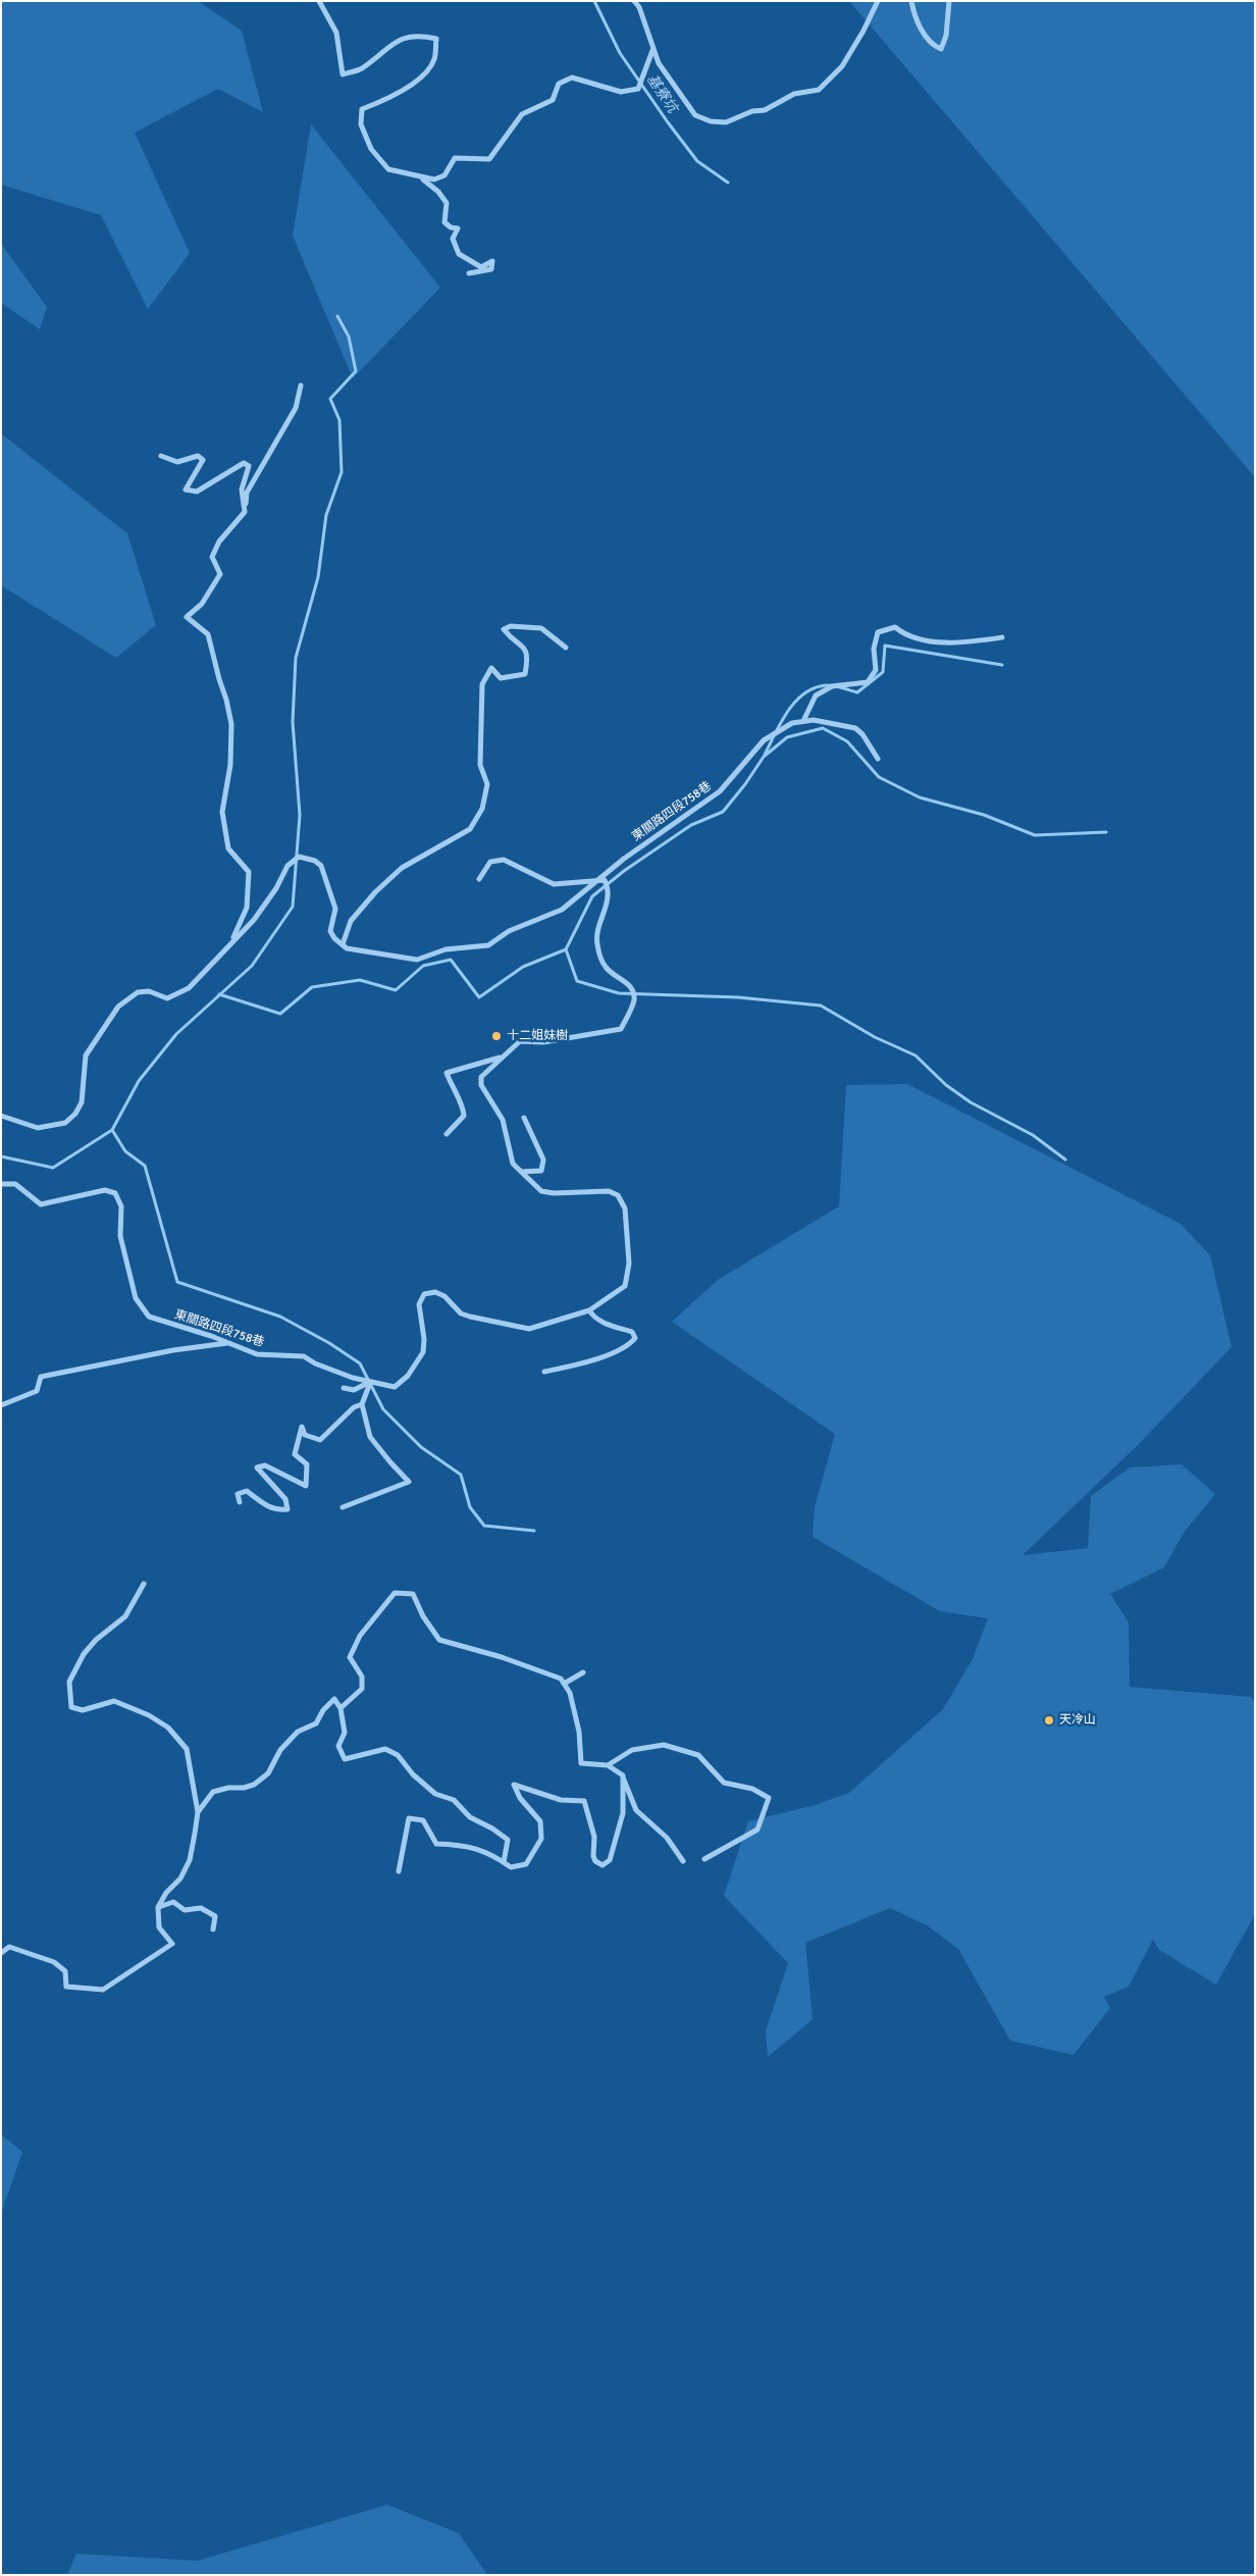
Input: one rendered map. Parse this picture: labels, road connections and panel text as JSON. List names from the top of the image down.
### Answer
{
  "streets": {
    "street": ["東關路四段758巷"]
  },
  "water": ["基寮坑"],
  "places": ["十二姐妹樹", "天冷山"]
}
